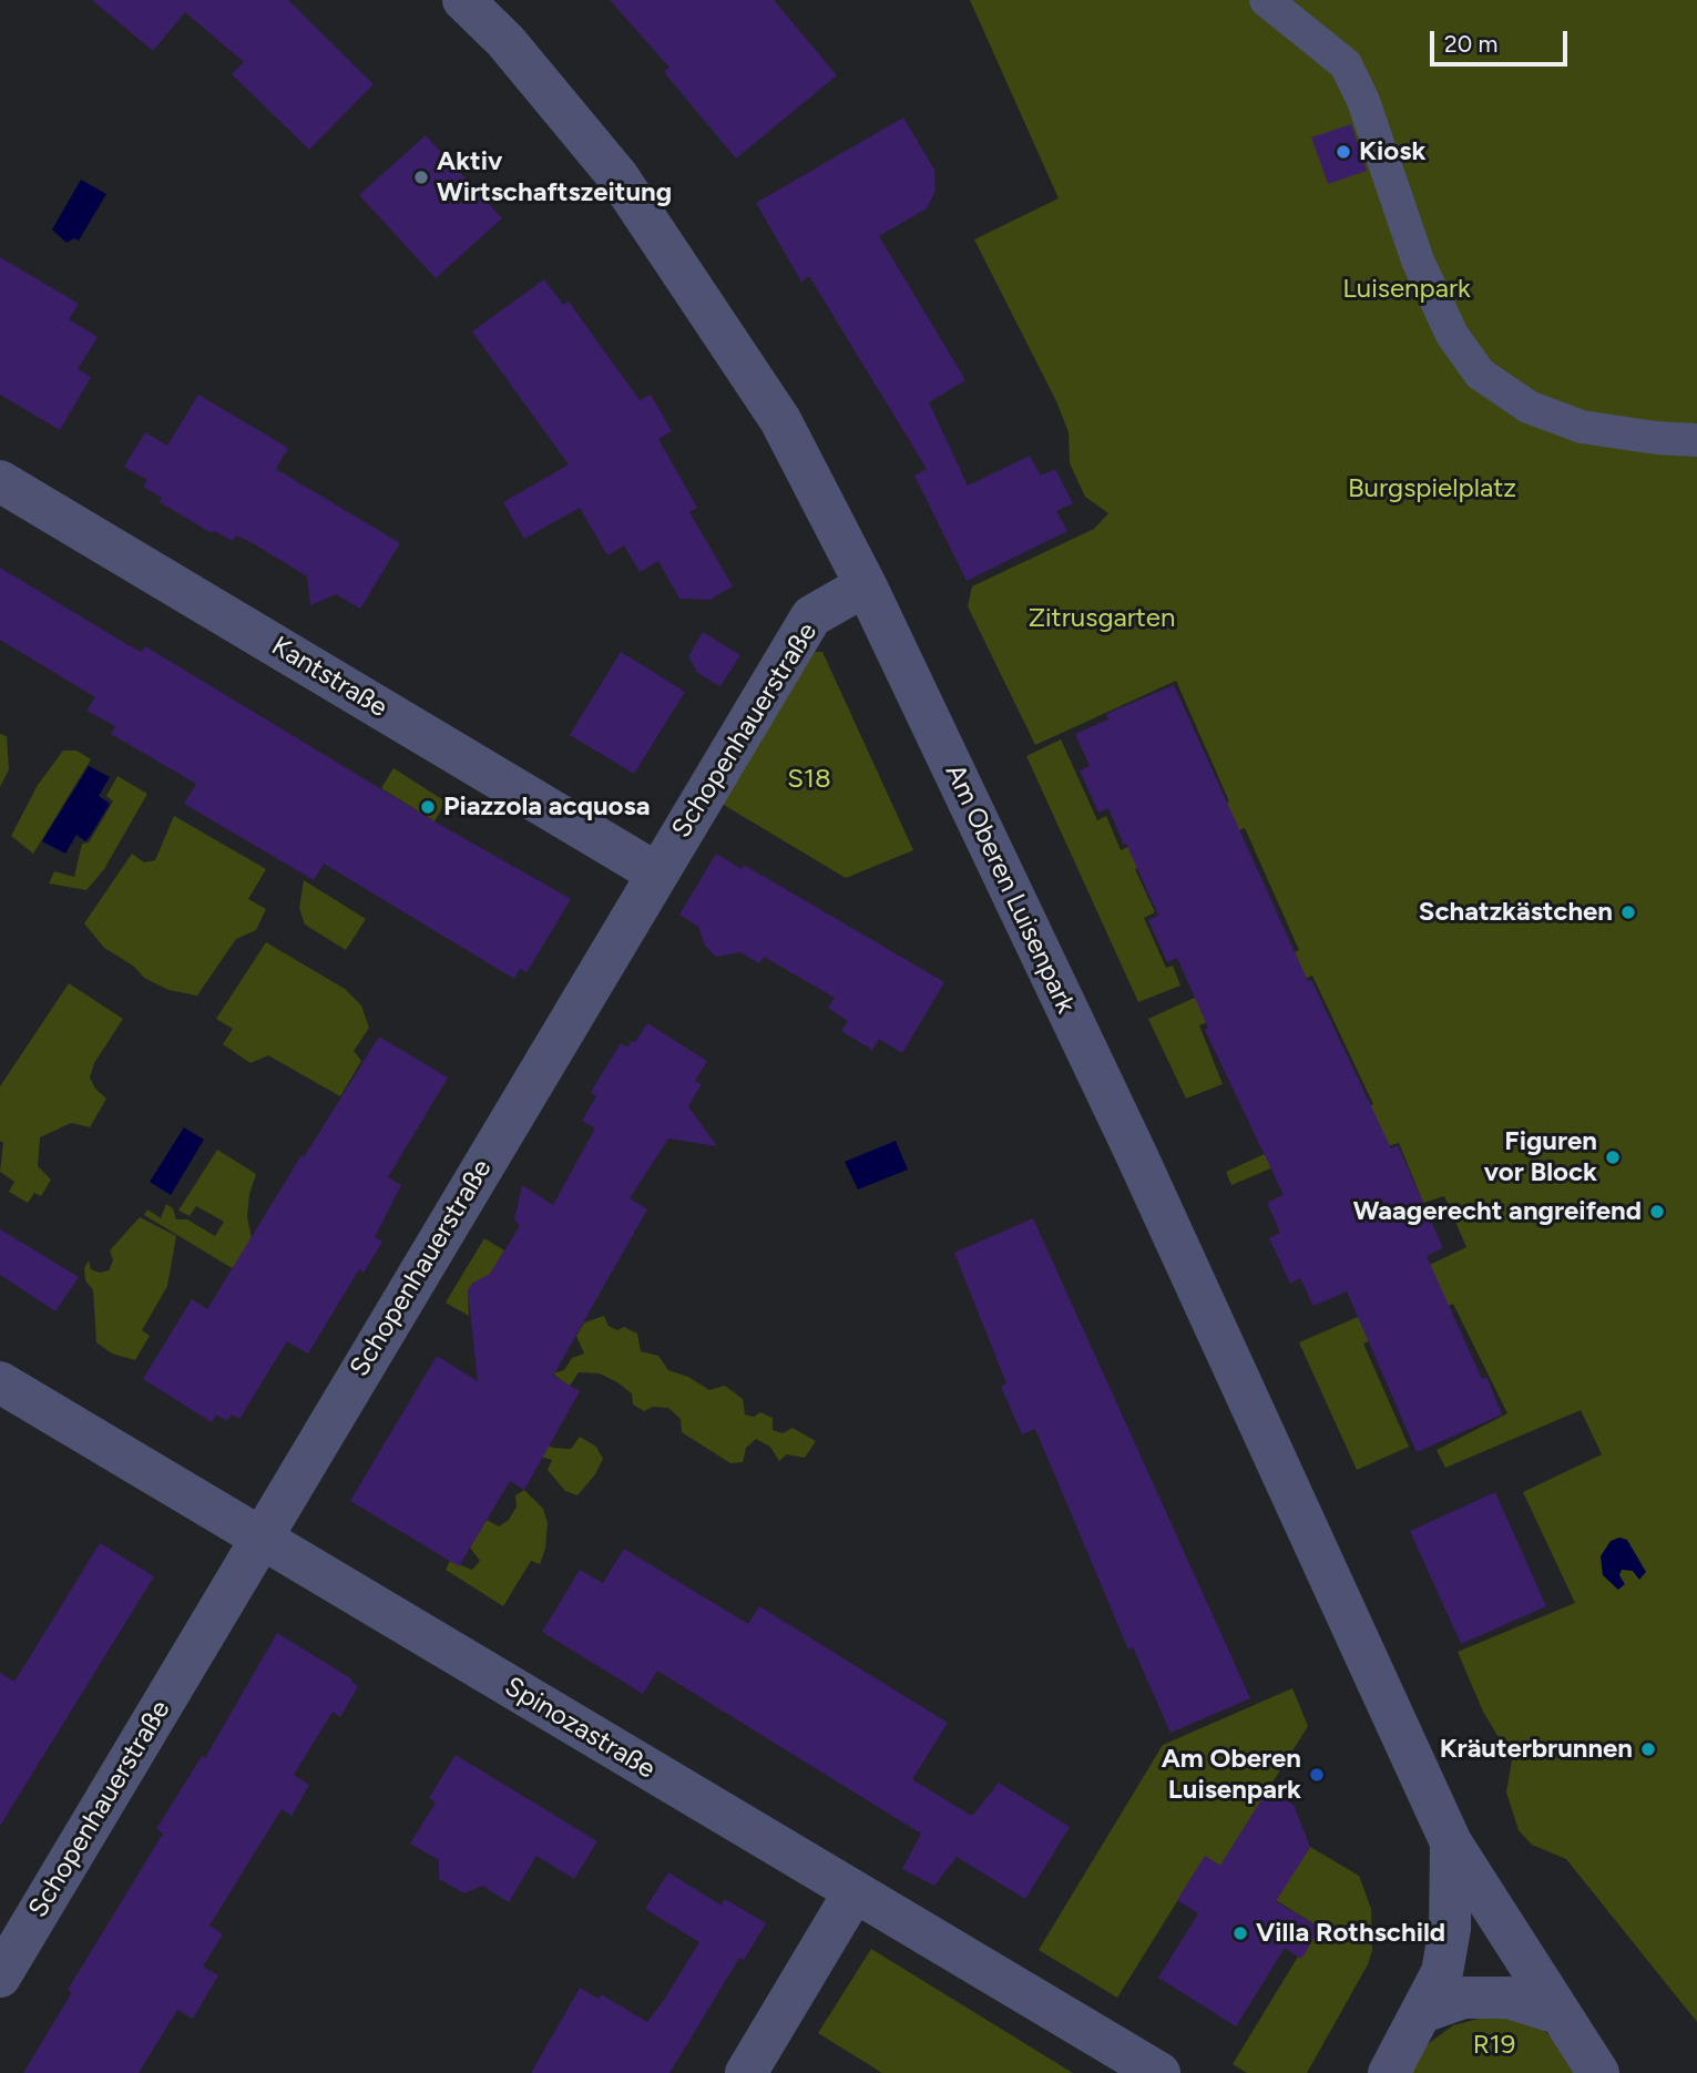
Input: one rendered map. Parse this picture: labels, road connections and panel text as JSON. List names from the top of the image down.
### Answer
{
  "streets": {
    "street": [
      "Kantstraße",
      "Schopenhauerstraße",
      "Am Oberen Luisenpark",
      "Spinozastraße"
    ]
  },
  "crossings": [
    ["Kantstraße", "Schopenhauerstraße"],
    ["Schopenhauerstraße", "Am Oberen Luisenpark"],
    ["Schopenhauerstraße", "Spinozastraße"]
  ],
  "parks": [
    "Luisenpark",
    "Burgspielplatz",
    "Zitrusgarten",
    "S18",
    "R19"
  ],
  "places": [
    "Kiosk",
    "Aktiv Wirtschaftszeitung",
    "Piazzola acquosa",
    "Schatzkästchen",
    "Figuren vor Block",
    "Waagerecht angreifend",
    "Kräuterbrunnen",
    "Am Oberen Luisenpark",
    "Villa Rothschild"
  ],
  "scale_bar": "20 m"
}
